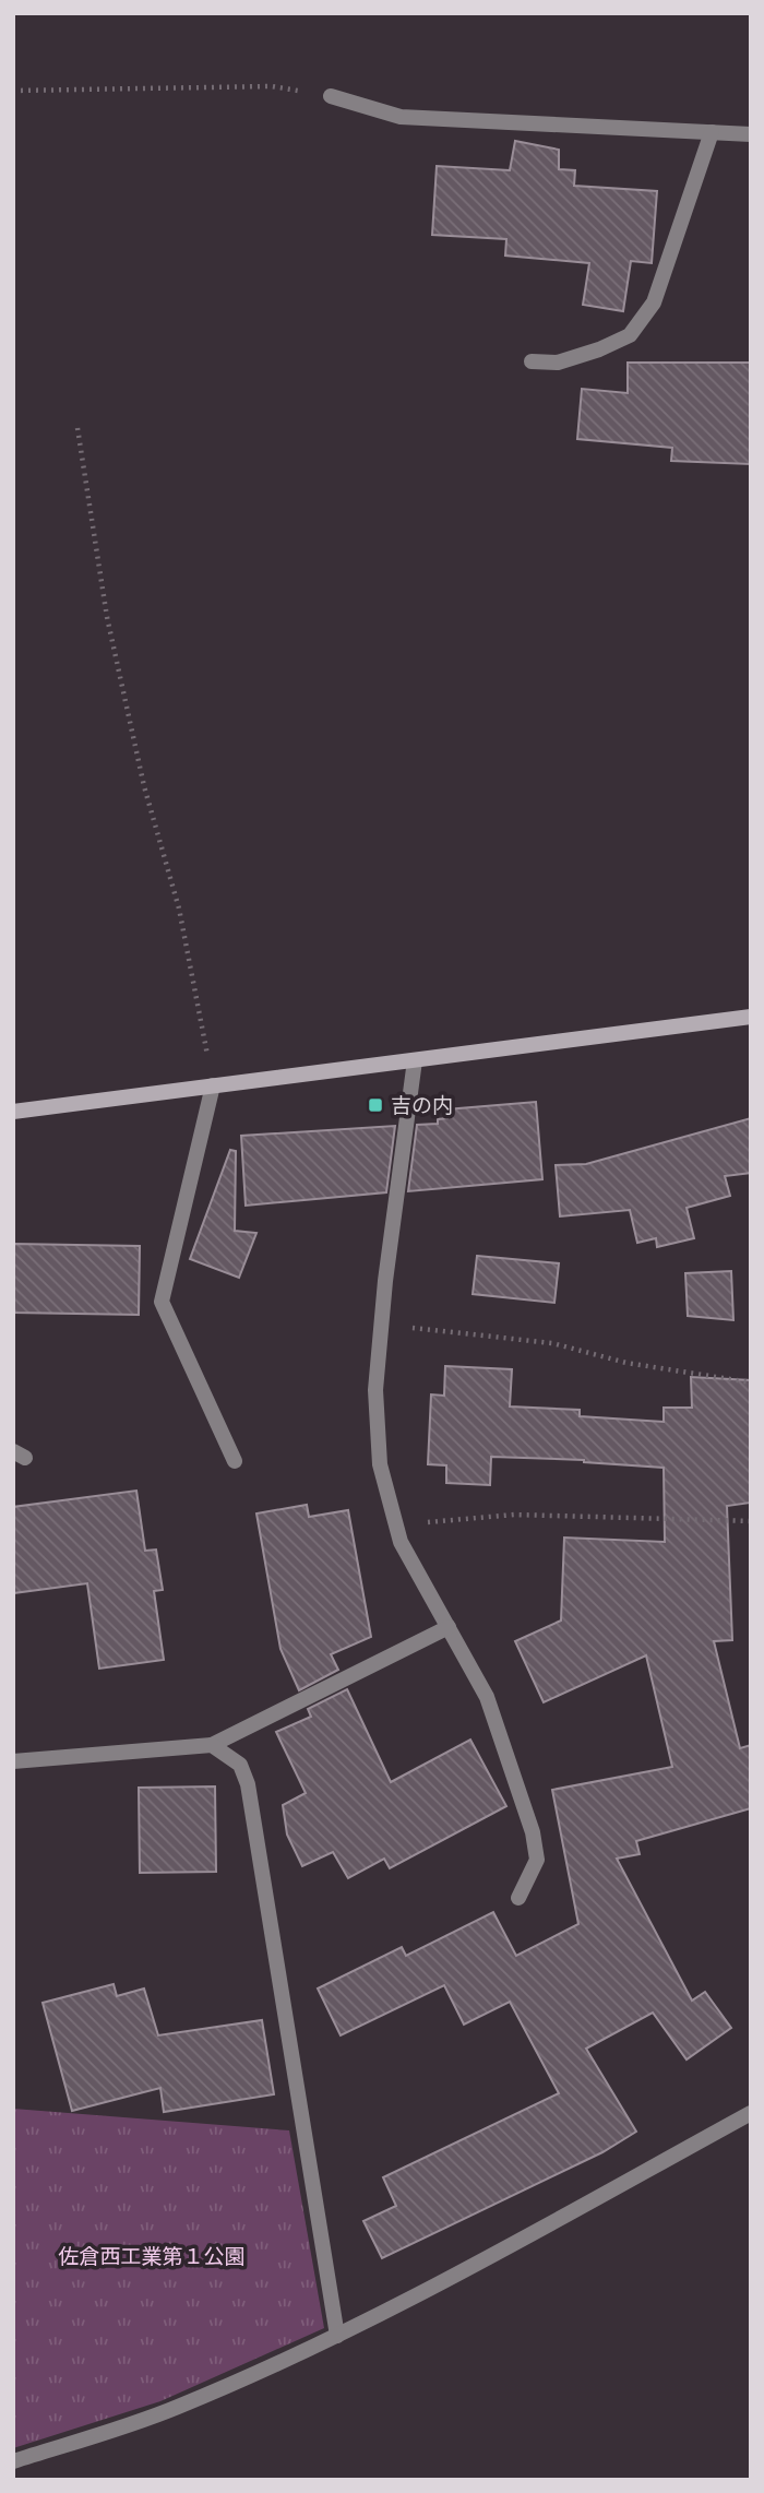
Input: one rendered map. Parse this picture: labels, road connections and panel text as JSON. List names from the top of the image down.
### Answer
{
  "parks": ["佐倉西工業第１公園"],
  "places": {
    "transit": ["吉の内"]
  }
}
